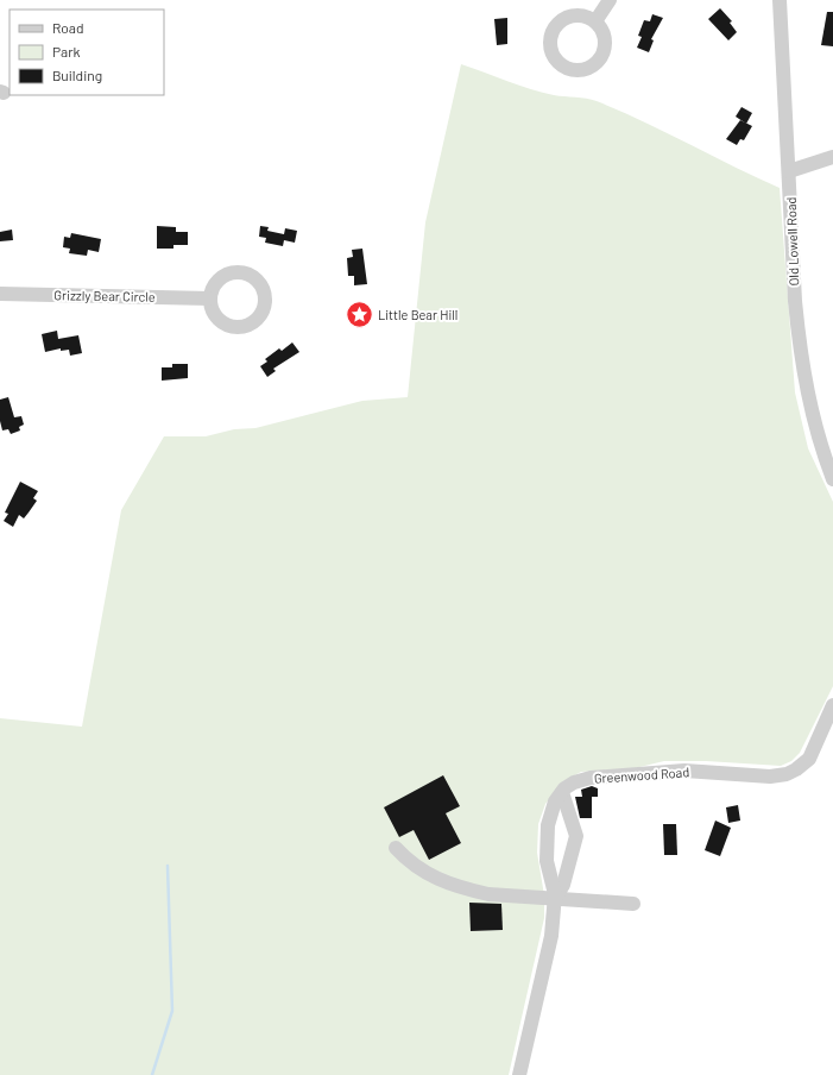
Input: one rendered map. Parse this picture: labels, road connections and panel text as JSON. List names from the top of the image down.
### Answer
{
  "streets": {
    "street": ["Old Lowell Road", "Grizzly Bear Circle", "Greenwood Road"]
  },
  "places": {
    "place": ["Little Bear Hill"]
  },
  "legend": ["Road", "Park", "Building"]
}
